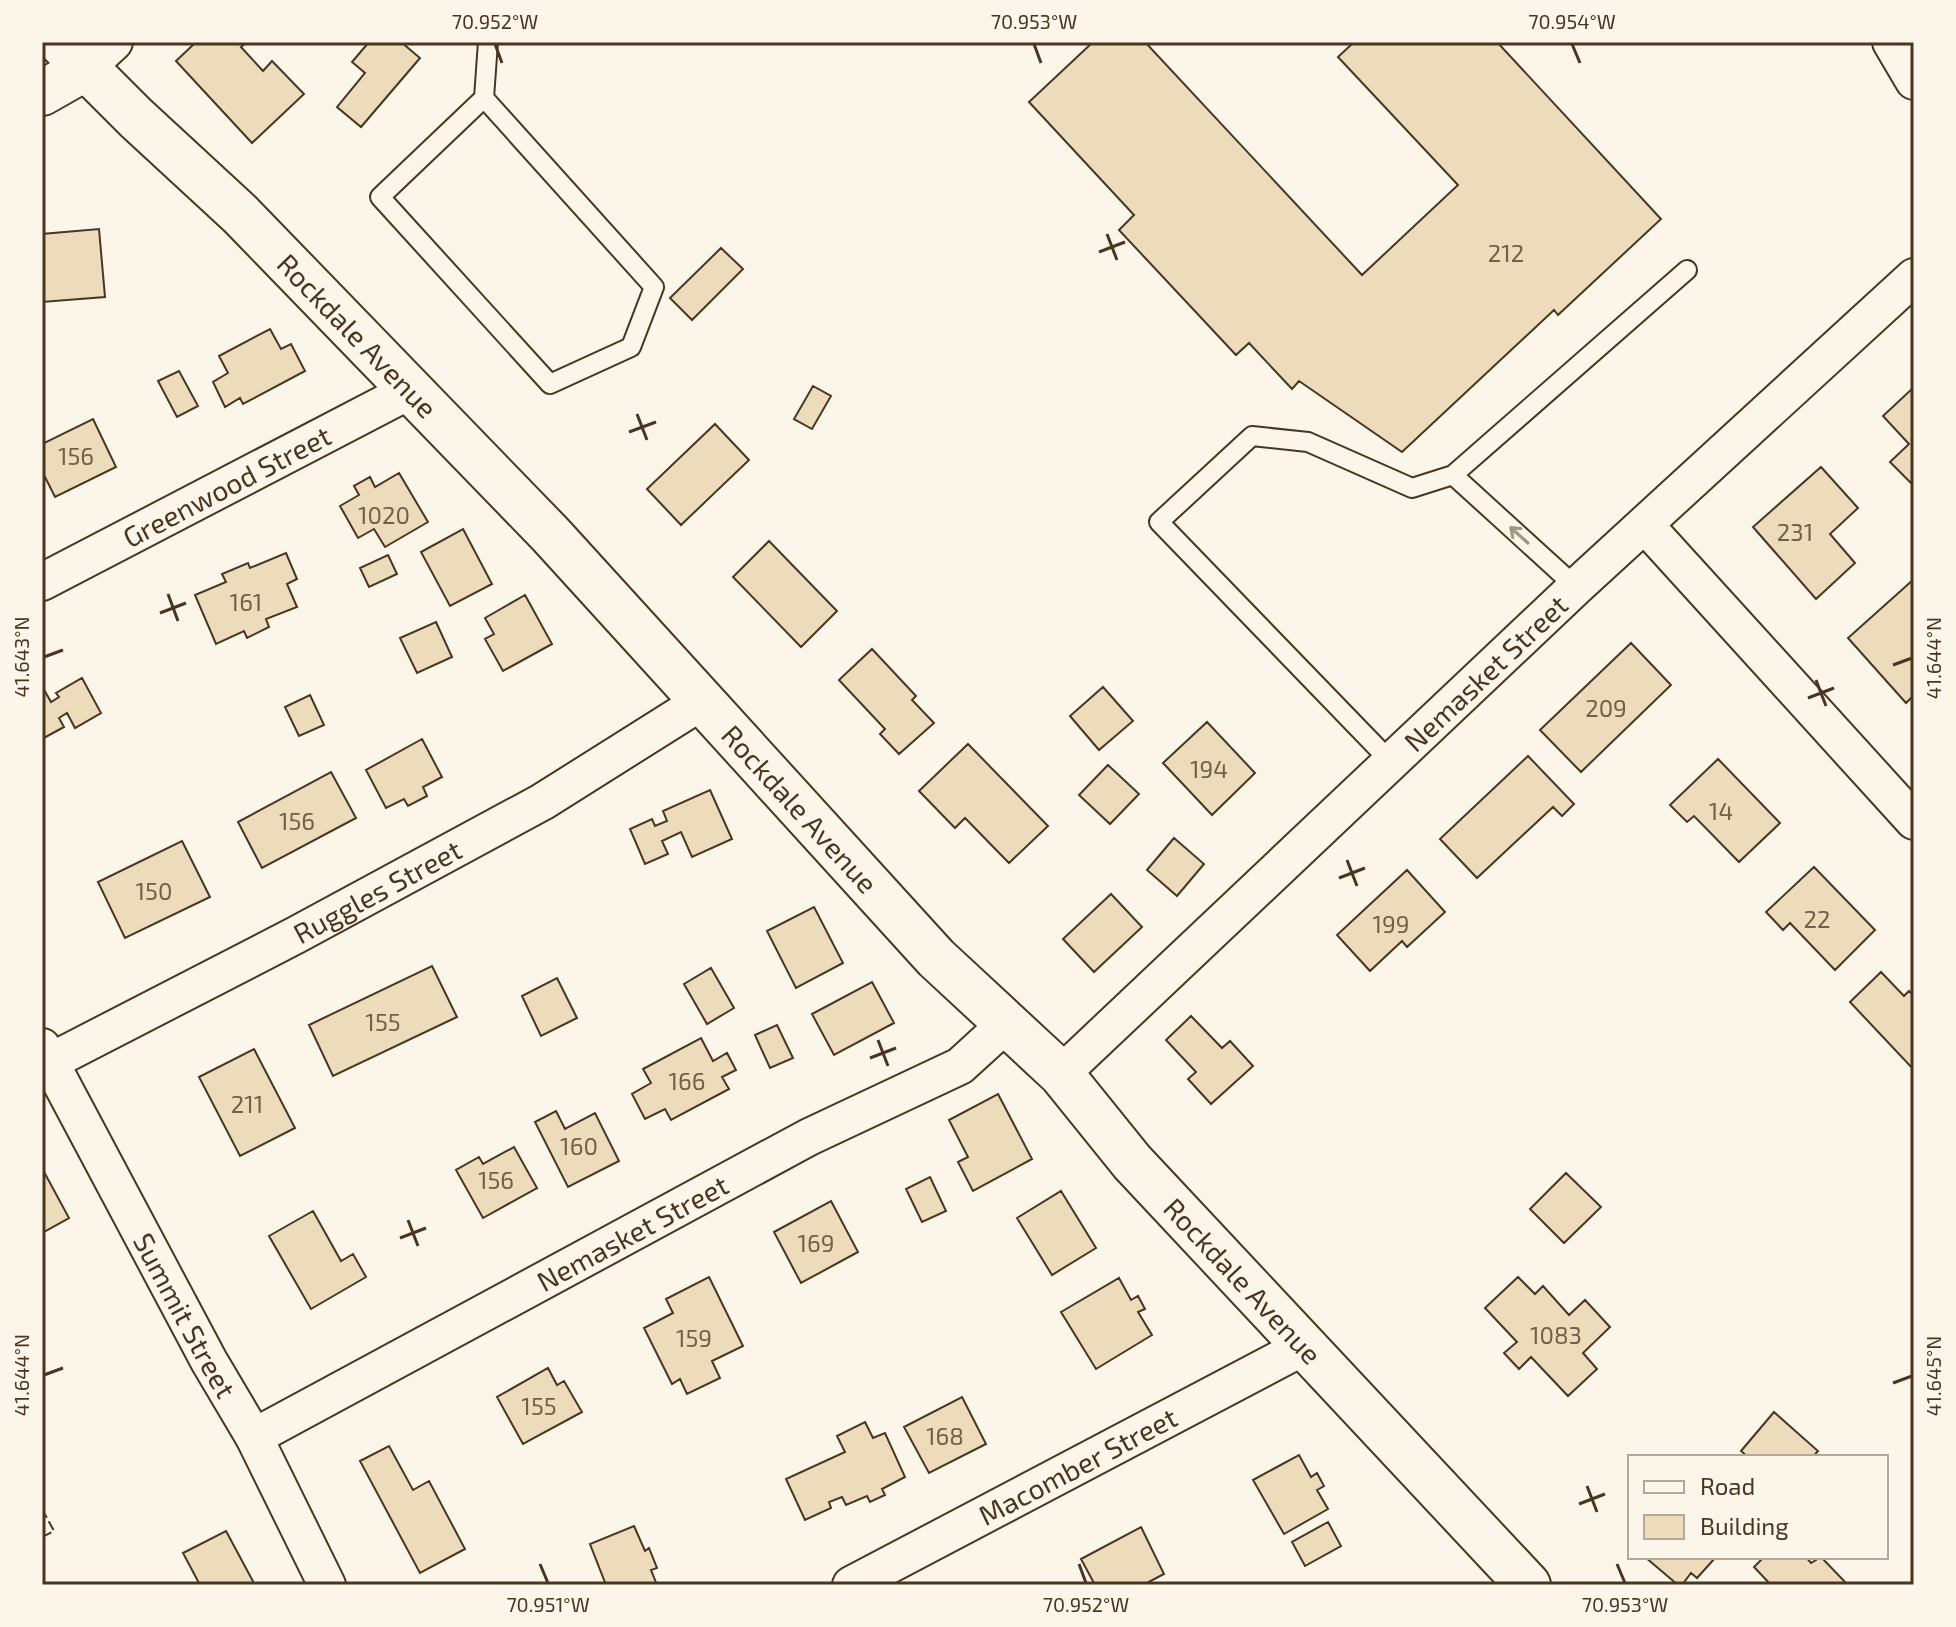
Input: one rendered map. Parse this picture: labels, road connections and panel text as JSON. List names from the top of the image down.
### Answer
{
  "streets": {
    "main road": ["Rockdale Avenue"],
    "street": [
      "Greenwood Street",
      "Nemasket Street",
      "Ruggles Street",
      "Summit Street",
      "Macomber Street"
    ]
  },
  "crossings": [
    ["Rockdale Avenue", "Greenwood Street"],
    ["Rockdale Avenue", "Nemasket Street"],
    ["Rockdale Avenue", "Ruggles Street"],
    ["Rockdale Avenue", "Macomber Street"],
    ["Nemasket Street", "Summit Street"],
    ["Ruggles Street", "Summit Street"]
  ],
  "house_numbers": [
    "212",
    "156",
    "1020",
    "231",
    "161",
    "209",
    "194",
    "14",
    "156",
    "150",
    "22",
    "199",
    "155",
    "166",
    "211",
    "160",
    "156",
    "169",
    "1083",
    "159",
    "155",
    "168"
  ],
  "legend": ["Road", "Building"],
  "coordinates": [
    "70.952°W",
    "70.953°W",
    "70.954°W",
    "41.643°N",
    "41.644°N",
    "41.645°N",
    "70.951°W"
  ]
}
